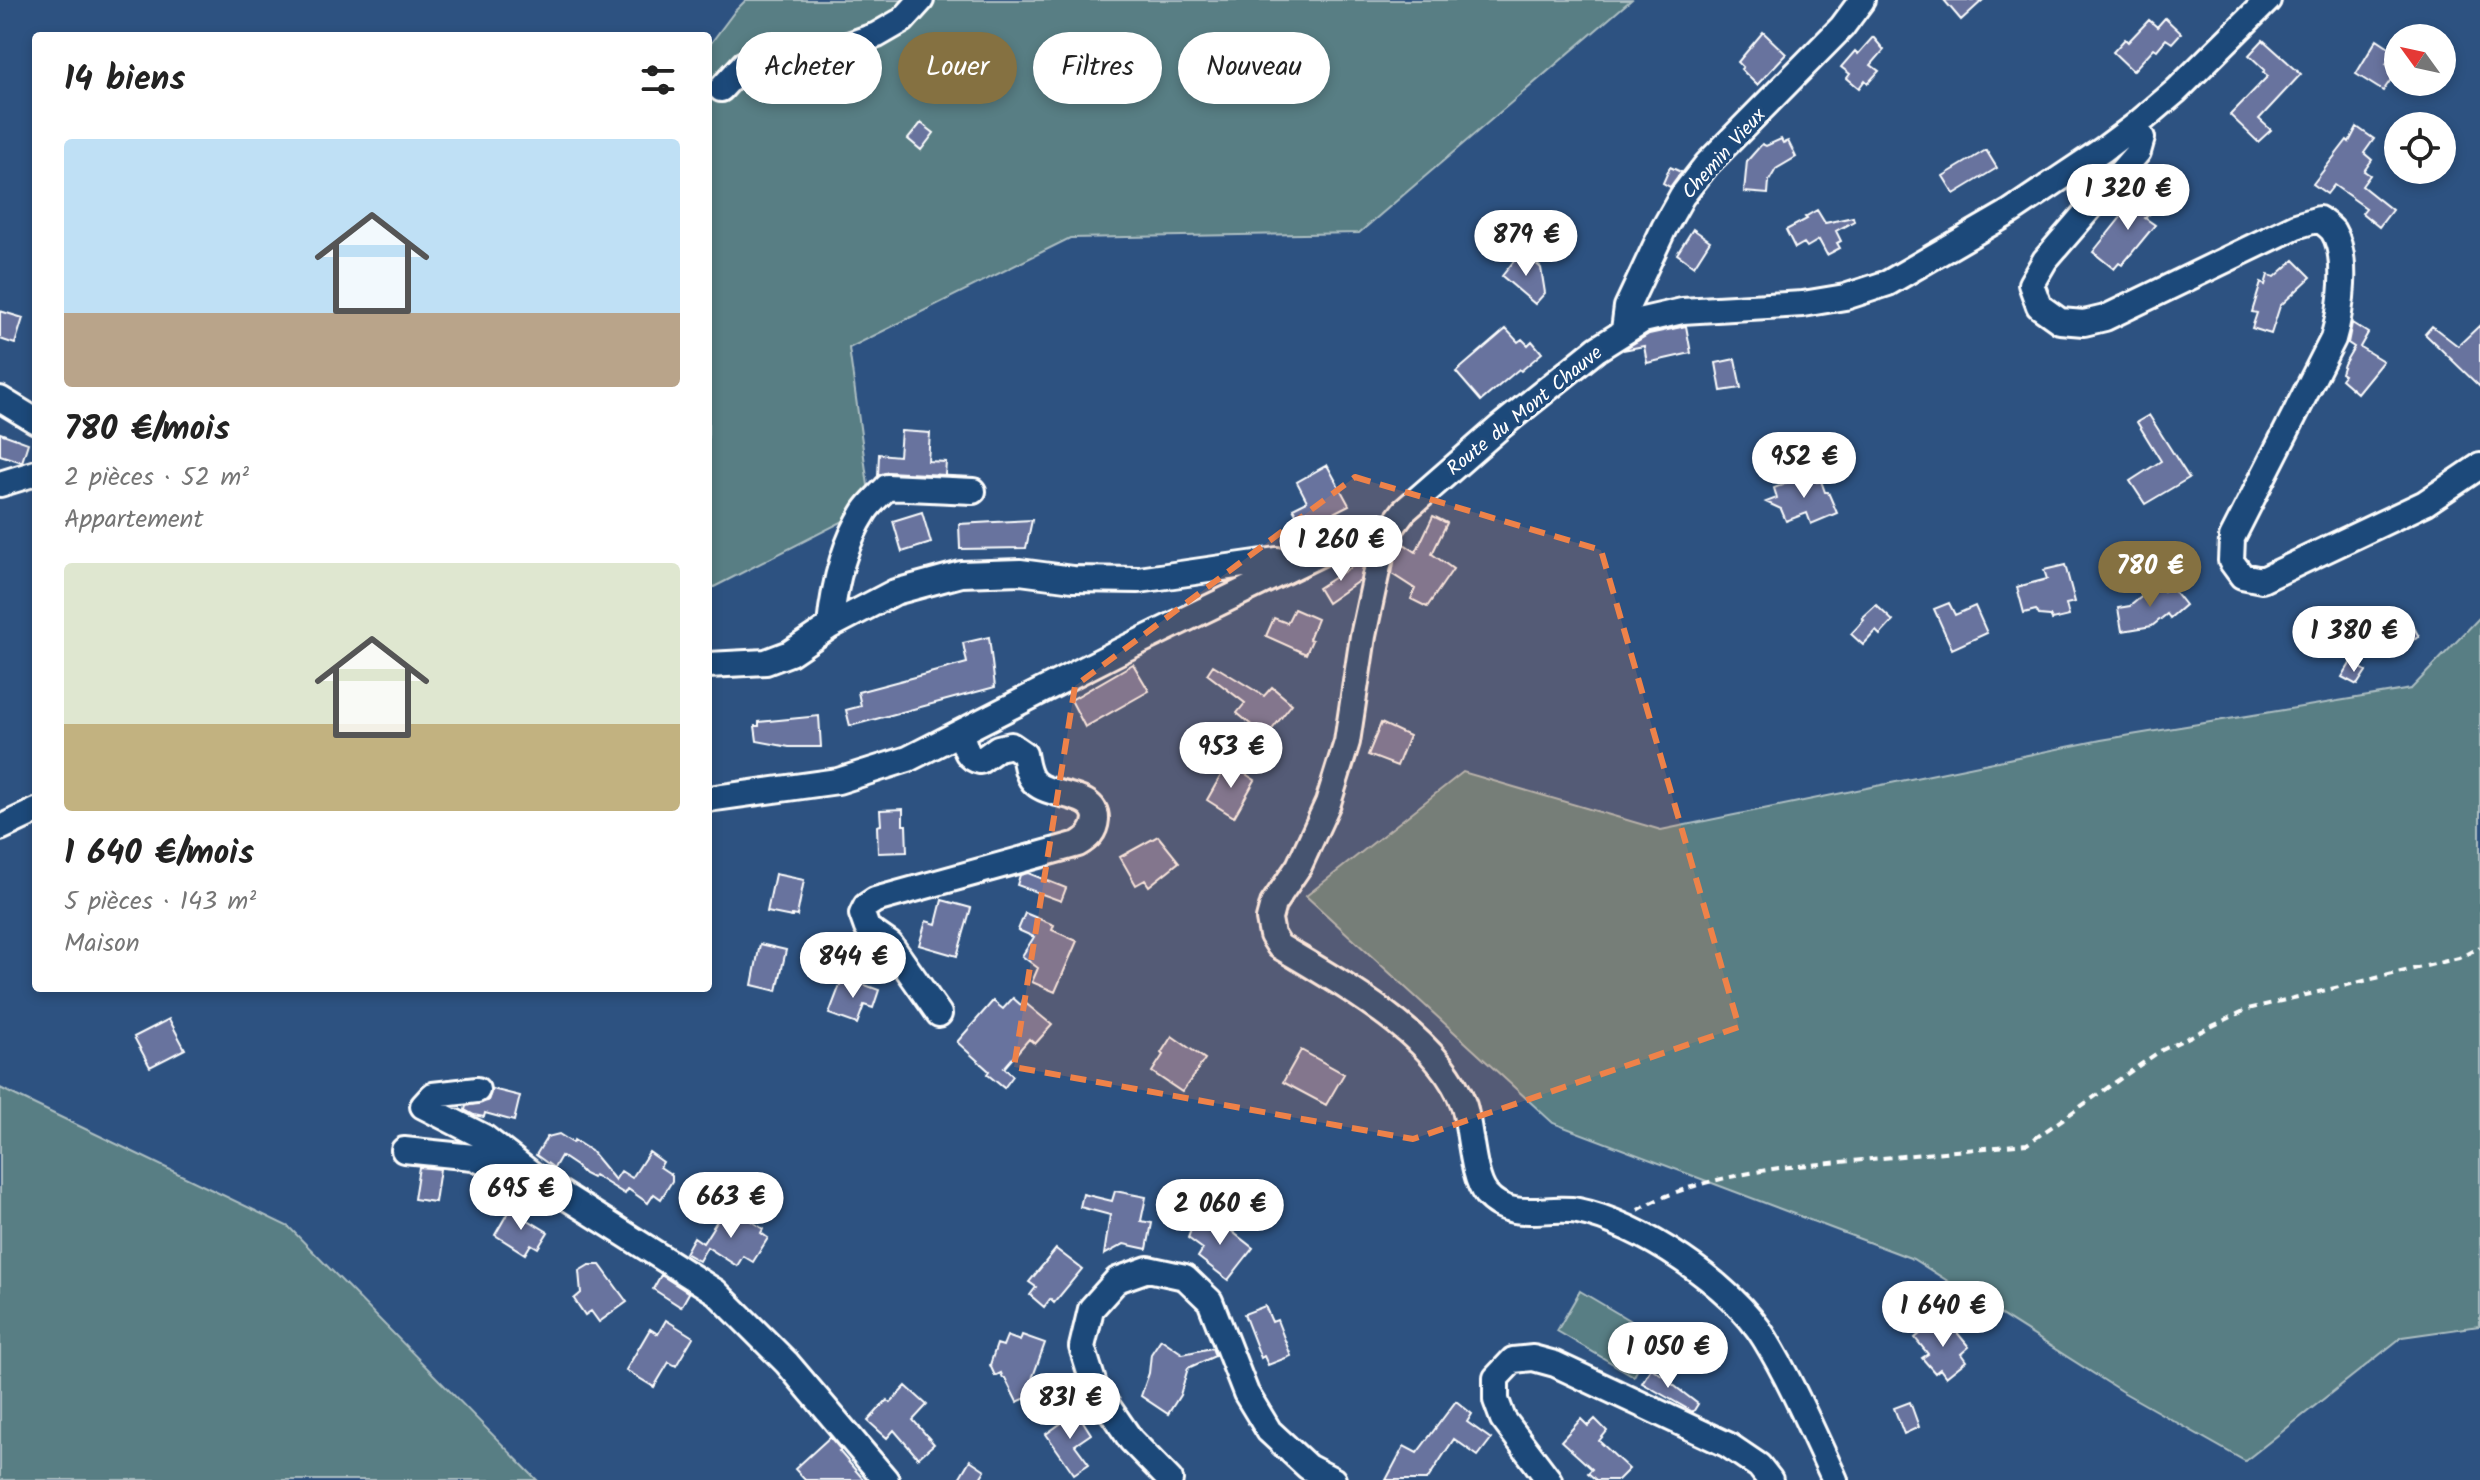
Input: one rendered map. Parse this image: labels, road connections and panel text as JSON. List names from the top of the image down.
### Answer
{
  "streets": {
    "street": ["Chemin Vieux", "Route du Mont Chauve"]
  },
  "crossings": [
    ["Chemin Vieux", "Route du Mont Chauve"]
  ],
  "north": "top left",
  "page": {
    "chip": [
      "Acheter",
      "Louer",
      "Filtres",
      "Nouveau"
    ],
    "heading": "14 biens",
    "list": [
      {
        "name": "780 €/mois",
        "note": "2 pièces · 52 m² · Appartement"
      },
      {
        "name": "1 640 €/mois",
        "note": "5 pièces · 143 m² · Maison"
      }
    ],
    "price": [
      "1 320 €",
      "879 €",
      "952 €",
      "1 260 €",
      "780 €",
      "1 380 €",
      "953 €",
      "844 €",
      "695 €",
      "663 €",
      "2 060 €",
      "1 640 €",
      "1 050 €",
      "831 €"
    ]
  }
}
